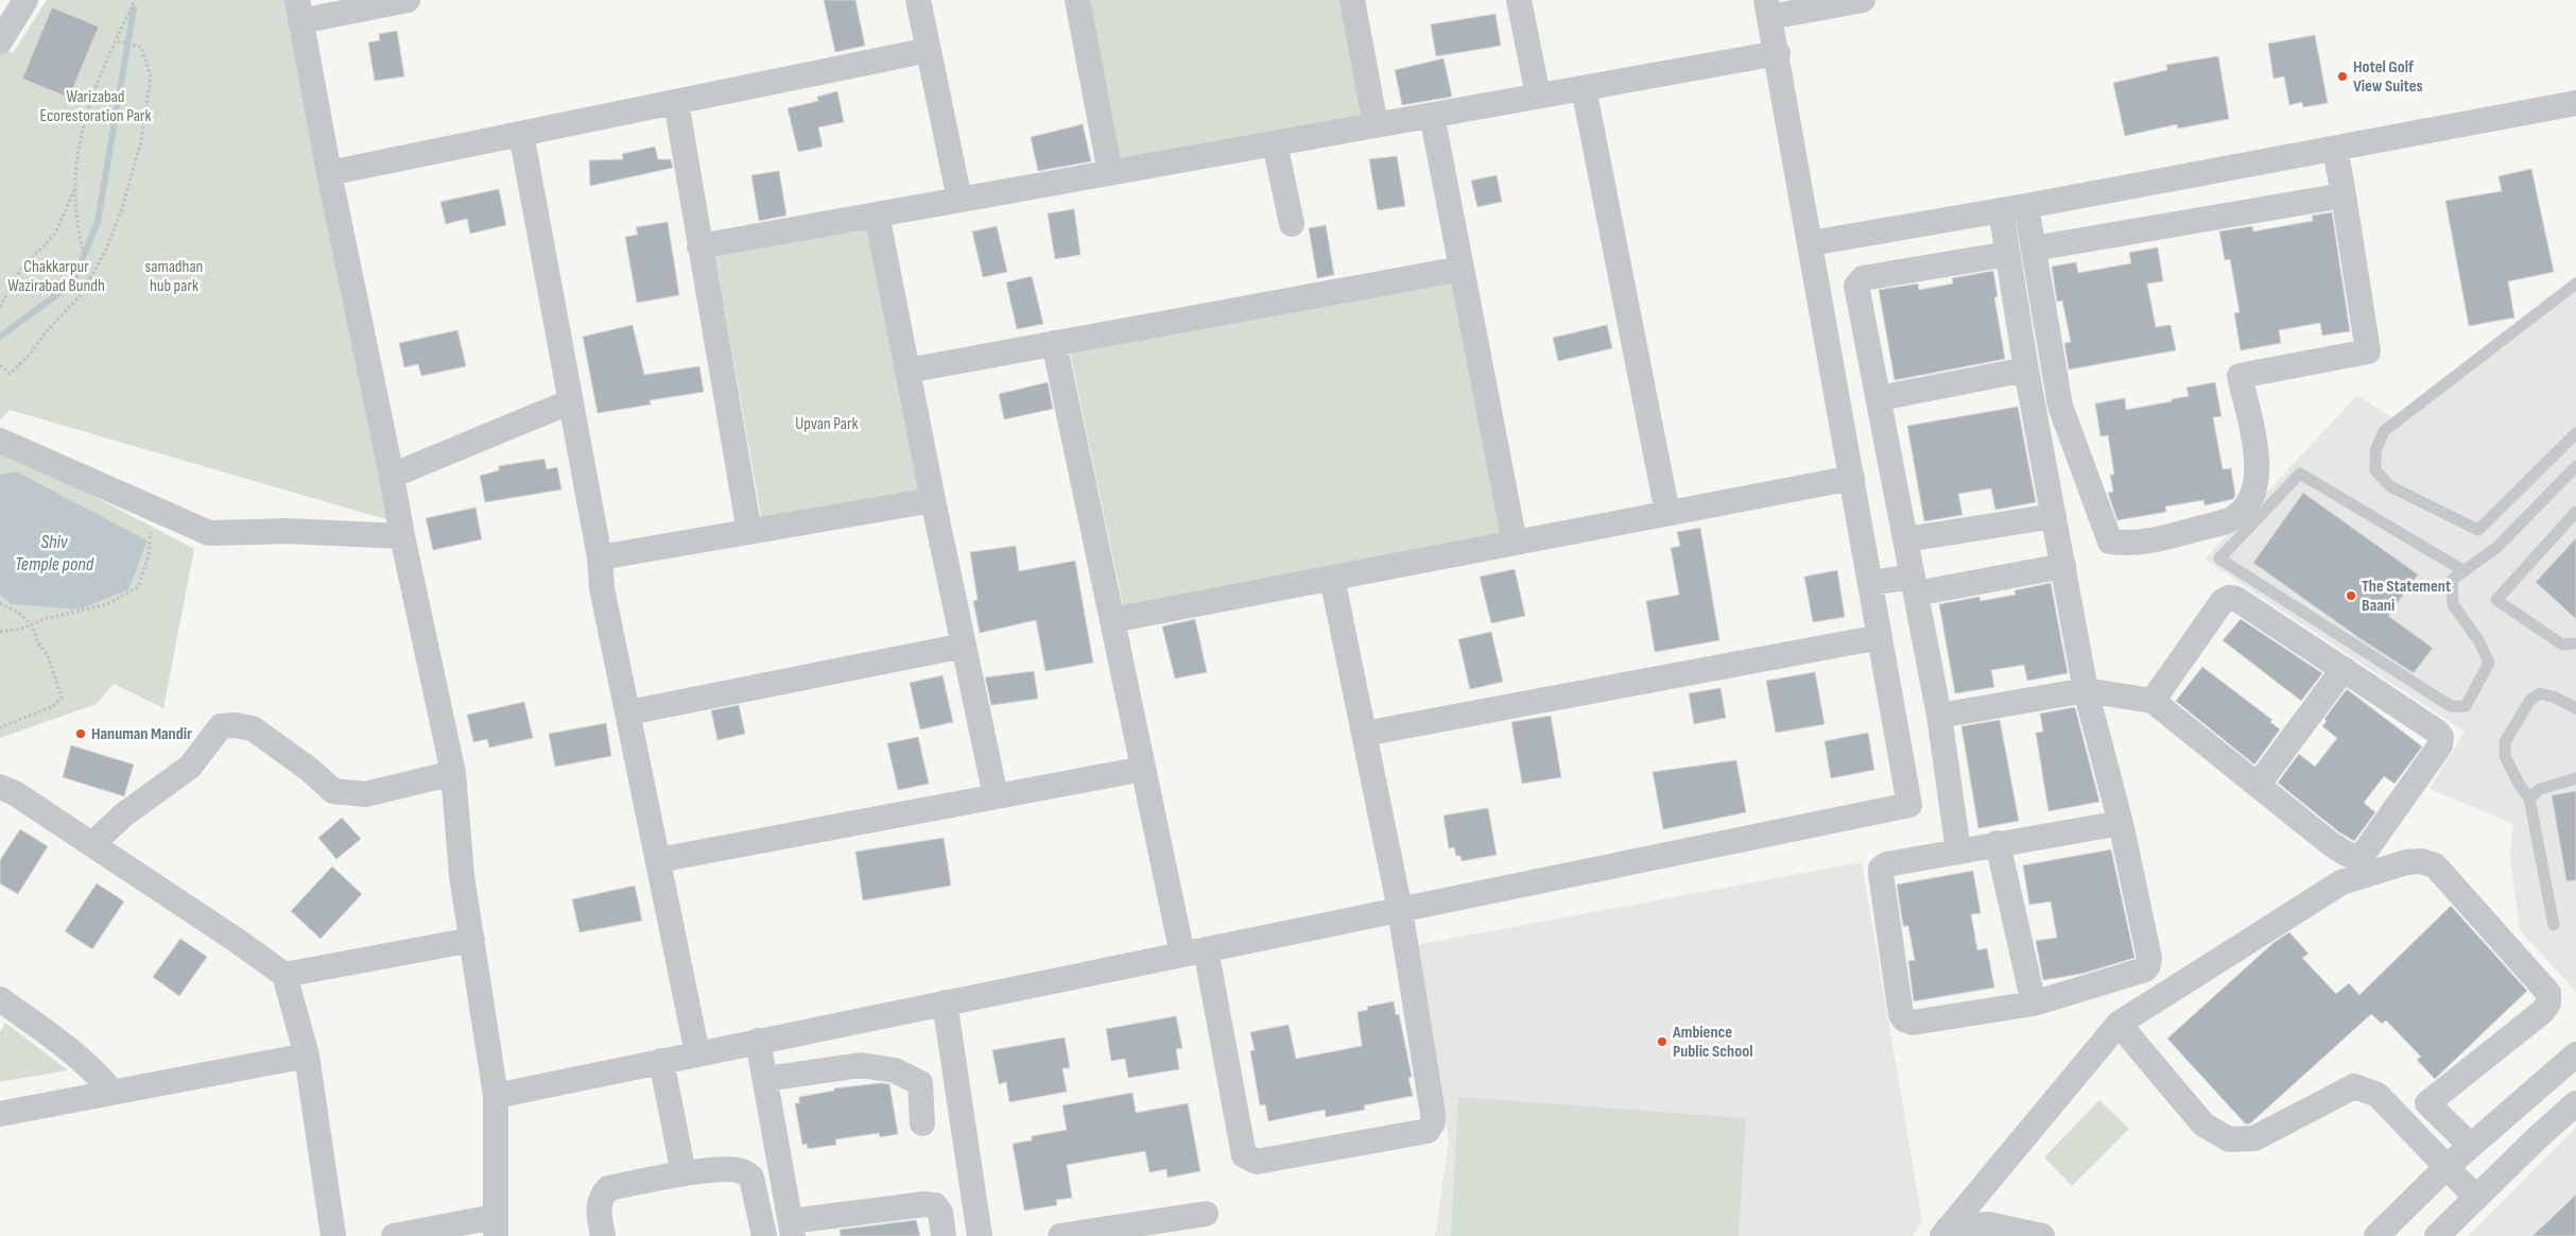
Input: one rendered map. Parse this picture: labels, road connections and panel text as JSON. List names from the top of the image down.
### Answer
{
  "water": ["Shiv Temple pond"],
  "parks": [
    "Warizabad Ecorestoration Park",
    "Chakkarpur Wazirabad Bundh",
    "samadhan hub park",
    "Upvan Park"
  ],
  "places": [
    "Hotel Golf View Suites",
    "The Statement Baani",
    "Hanuman Mandir",
    "Ambience Public School"
  ]
}
